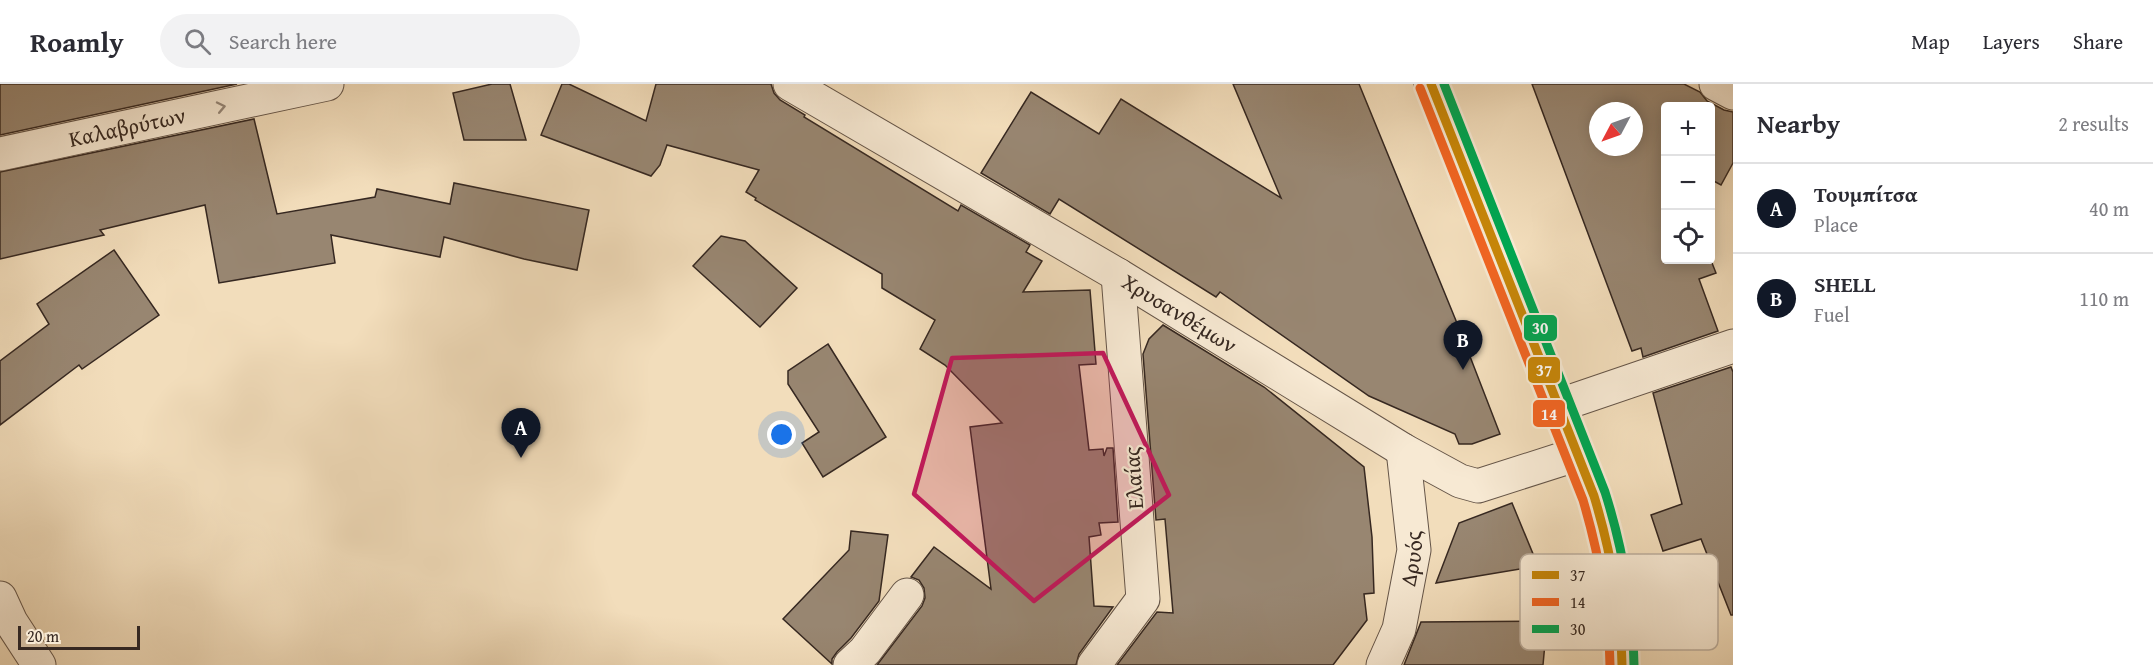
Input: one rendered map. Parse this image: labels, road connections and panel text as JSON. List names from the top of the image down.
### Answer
{
  "streets": {
    "street": [
      "Καλαβρύτων",
      "Χρυσανθέμων",
      "Ελαίας",
      "Δρυός"
    ]
  },
  "crossings": [
    ["Χρυσανθέμων", "Ελαίας"],
    ["Χρυσανθέμων", "Δρυός"]
  ],
  "one_way": ["Καλαβρύτων"],
  "lines": ["transit line 37", "transit line 30", "transit line 14"],
  "legend": ["37", "14", "30"],
  "scale_bar": "20 m",
  "north": "bottom left",
  "page": {
    "header": "Roamly",
    "search": "Search here",
    "nav": ["Map", "Layers", "Share"],
    "heading": ["Nearby", "2 results"],
    "map_buttons": ["+", "−"],
    "list": [
      {
        "mark": "A",
        "name": "Τουμπίτσα",
        "note": "Place",
        "value": "40 m"
      },
      {
        "mark": "B",
        "name": "SHELL",
        "note": "Fuel",
        "value": "110 m"
      }
    ],
    "pins": ["B", "A"],
    "scale": "20 m"
  }
}
